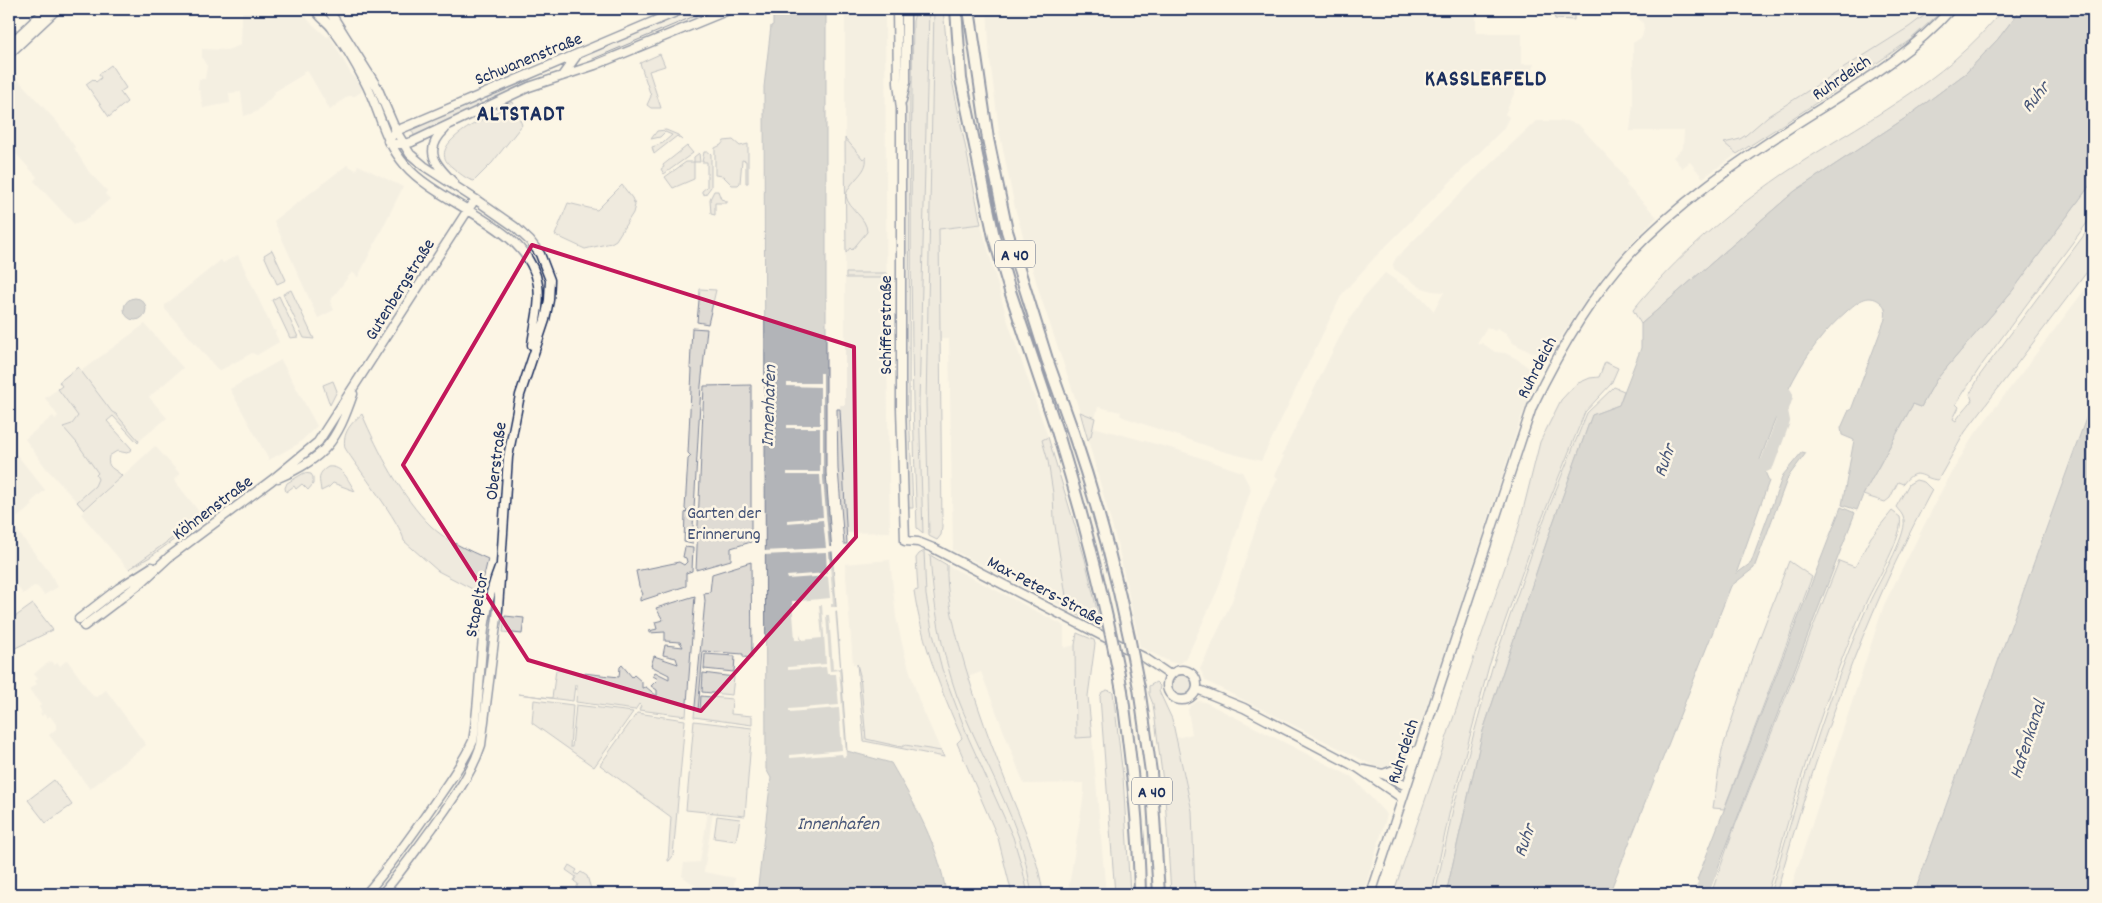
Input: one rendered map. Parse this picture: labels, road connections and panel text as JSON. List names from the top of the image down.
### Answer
{
  "streets": {
    "highway": ["A 40"],
    "main road": [
      "Schwanenstraße",
      "Ruhrdeich",
      "Gutenbergstraße",
      "Schifferstraße",
      "Oberstraße",
      "Köhnenstraße",
      "Max-Peters-Straße",
      "Stapeltor"
    ]
  },
  "crossings": [
    ["Schwanenstraße", "Oberstraße"],
    ["Gutenbergstraße", "Oberstraße"],
    ["Gutenbergstraße", "Köhnenstraße"],
    ["Schifferstraße", "Max-Peters-Straße"],
    ["Oberstraße", "Stapeltor"]
  ],
  "districts": ["KASSLERFELD", "ALTSTADT"],
  "water": ["Ruhr", "Innenhafen", "Hafenkanal"],
  "parks": ["Garten der Erinnerung"]
}
